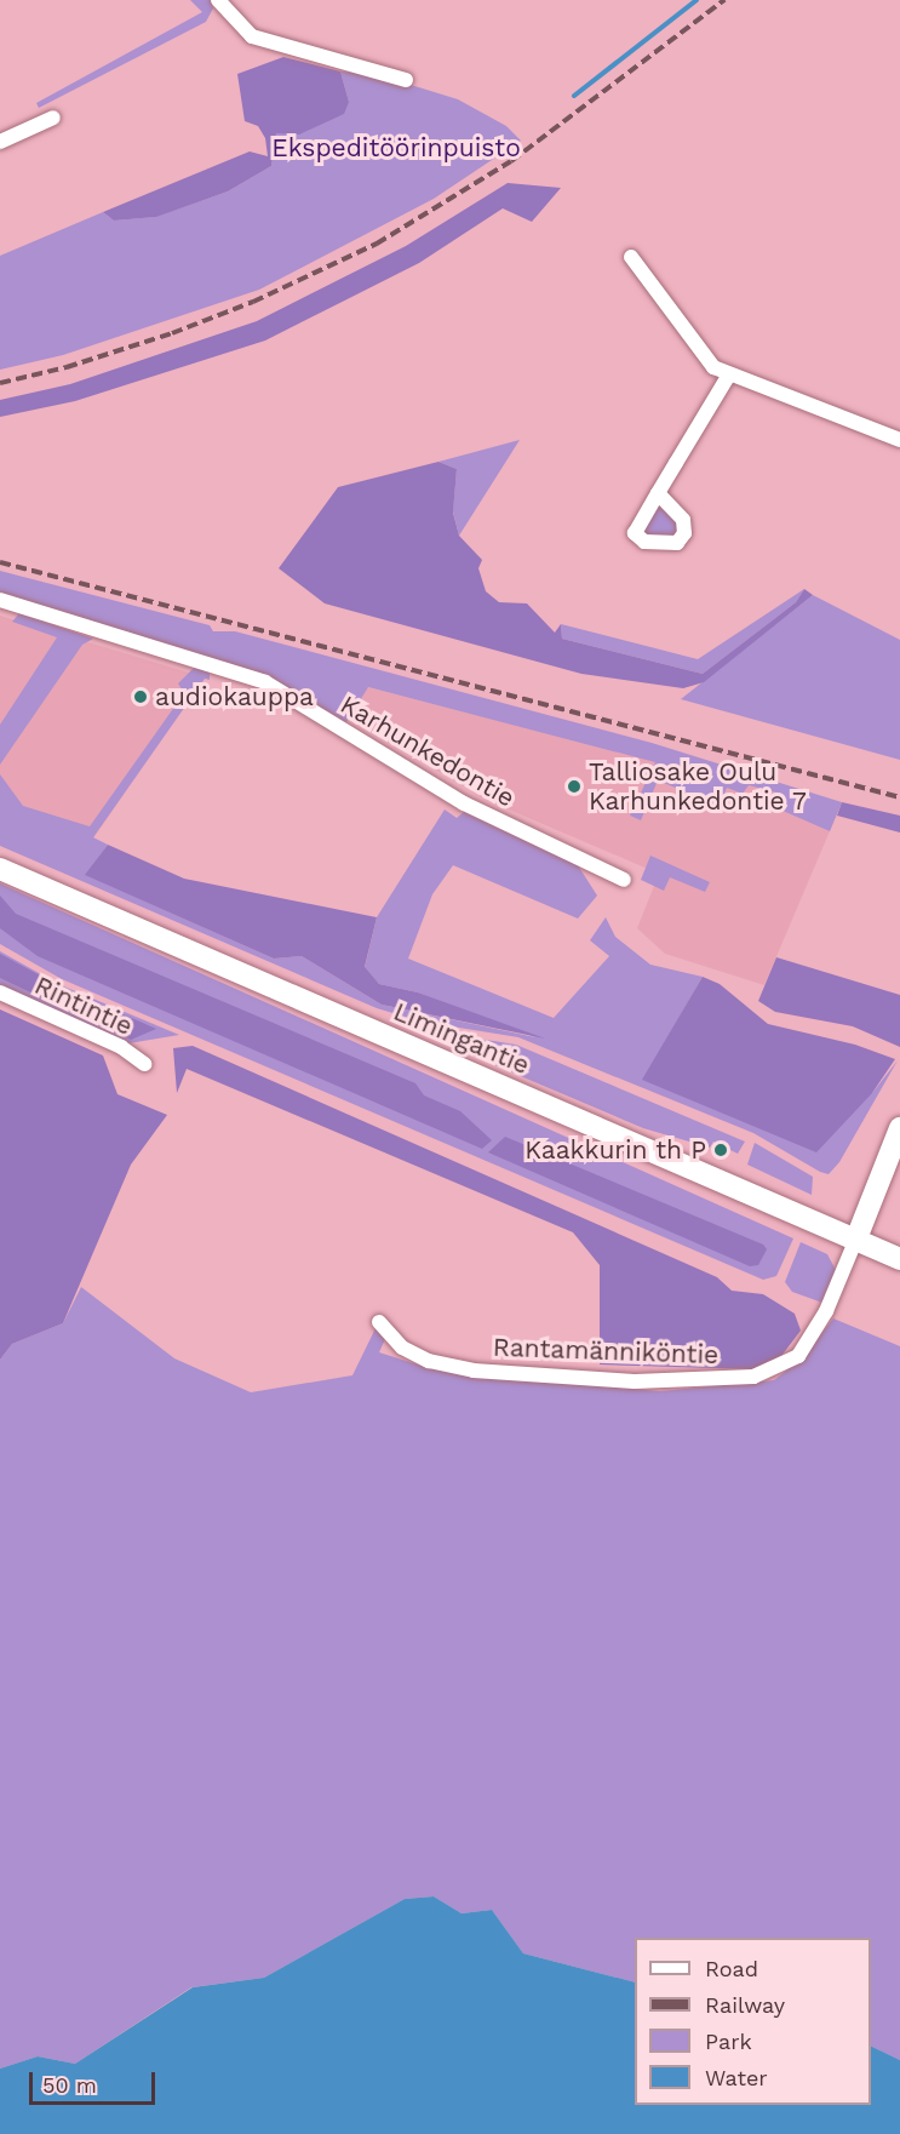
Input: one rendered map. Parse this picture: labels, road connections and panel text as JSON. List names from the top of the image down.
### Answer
{
  "streets": {
    "main road": ["Limingantie"],
    "street": ["Karhunkedontie", "Rintintie", "Rantamänniköntie"]
  },
  "crossings": [
    ["Limingantie", "Rantamänniköntie"]
  ],
  "parks": ["Ekspeditöörinpuisto"],
  "places": ["audiokauppa", "Talliosake Oulu Karhunkedontie 7", "Kaakkurin th P"],
  "legend": [
    "Road",
    "Railway",
    "Park",
    "Water"
  ],
  "scale_bar": "50 m"
}
